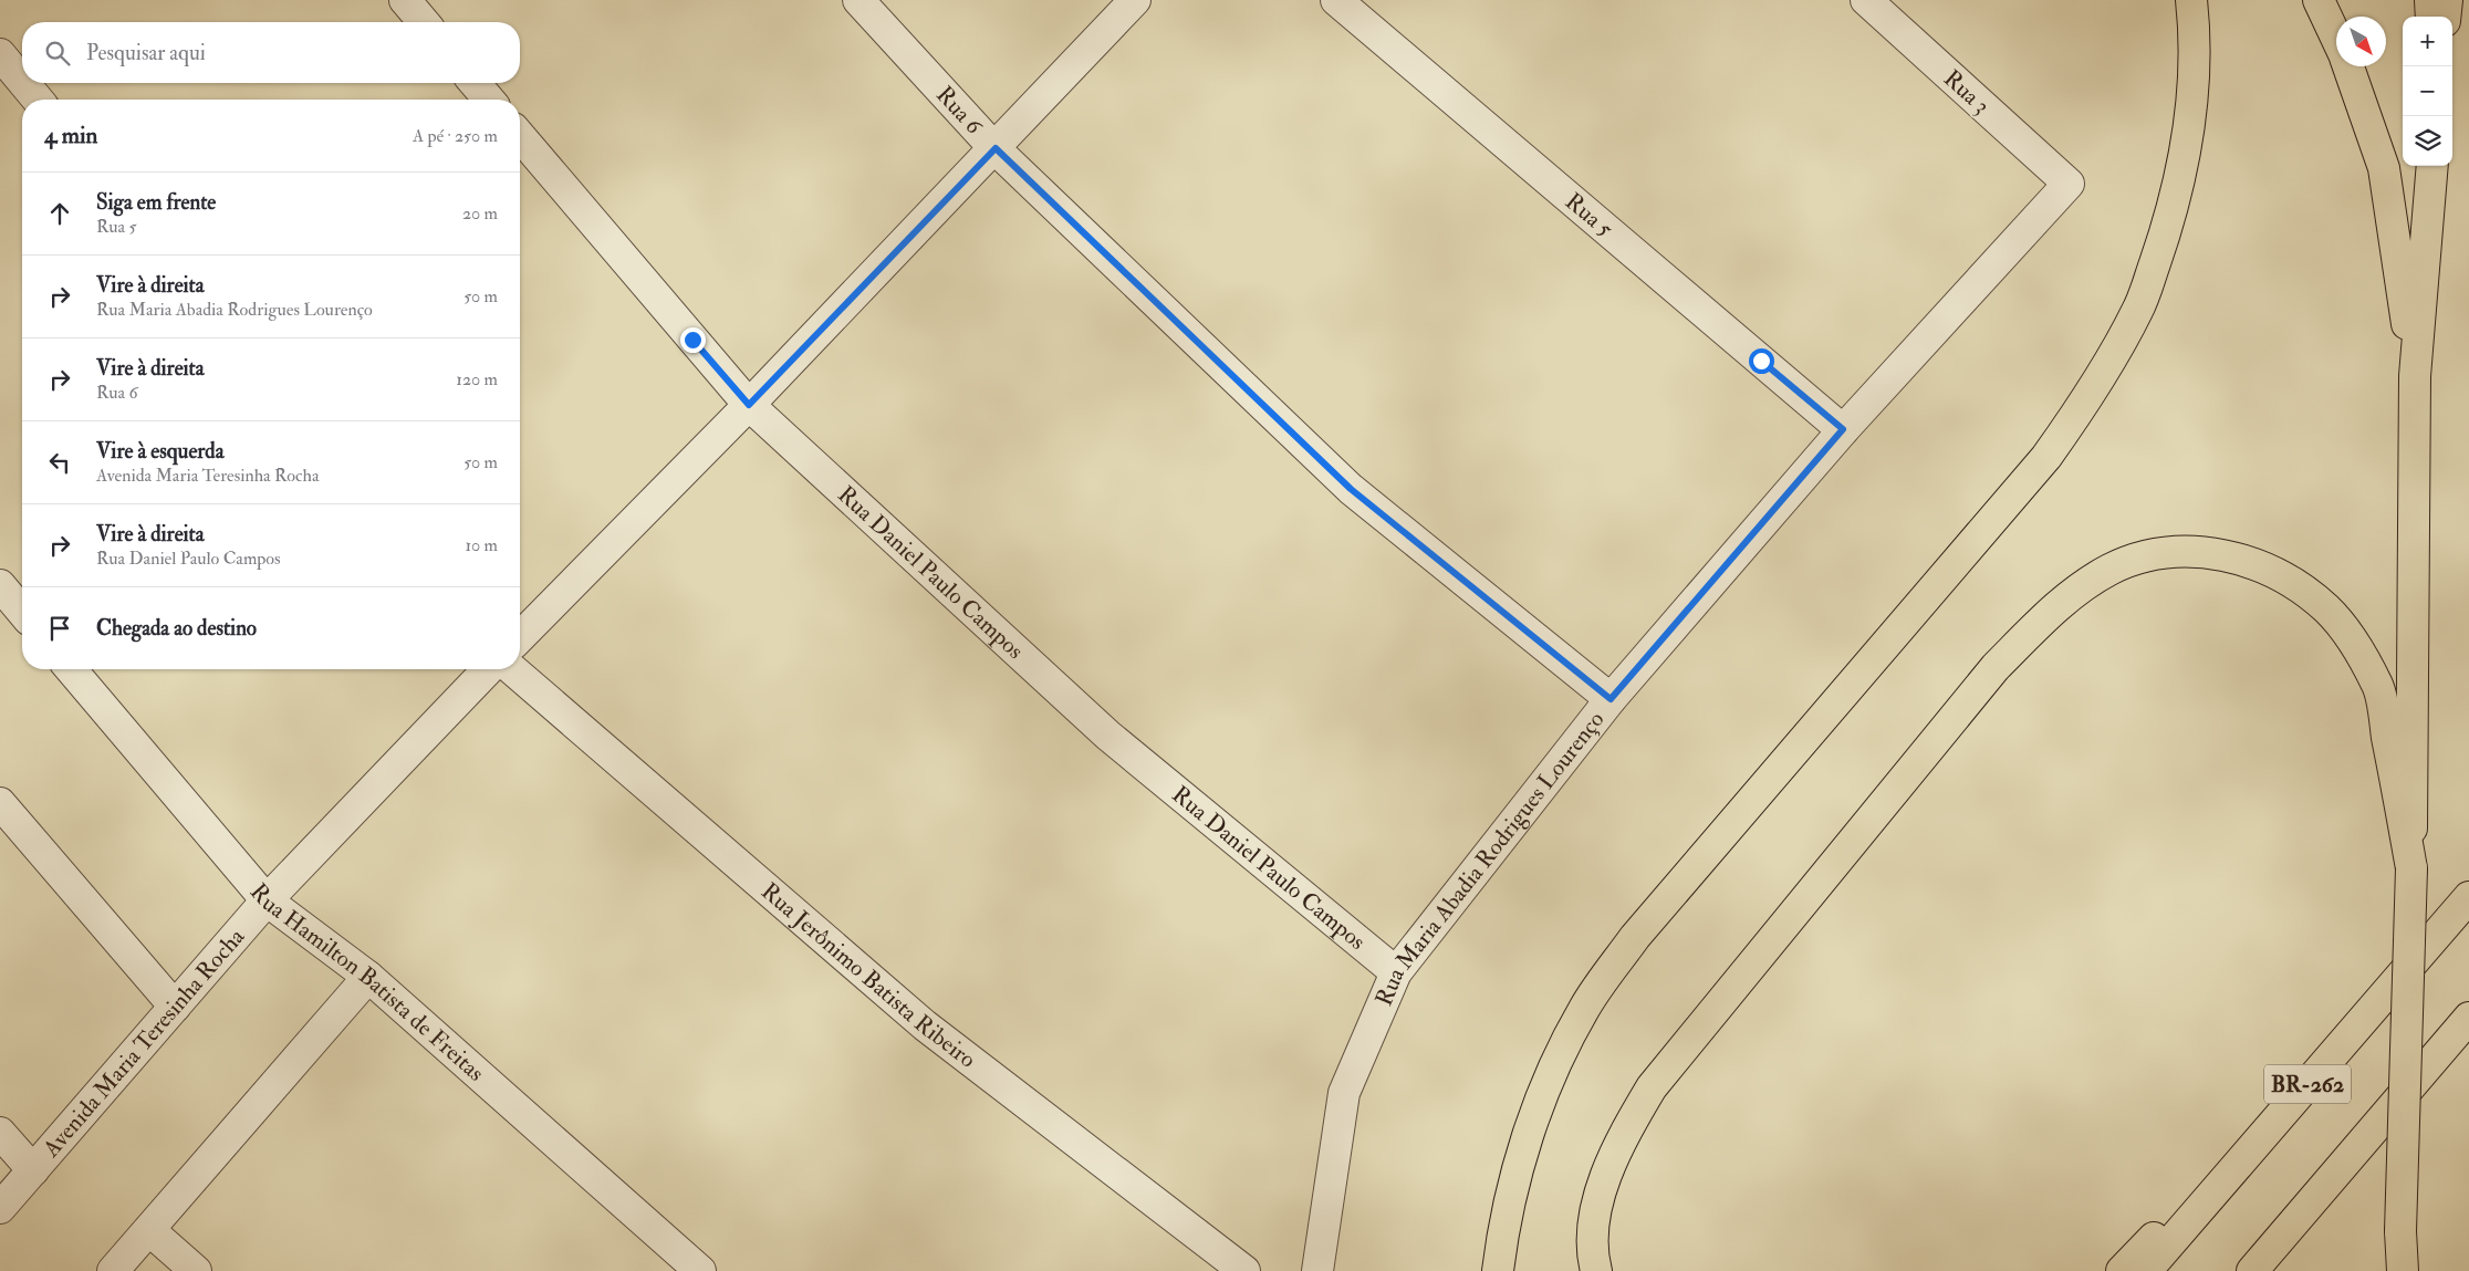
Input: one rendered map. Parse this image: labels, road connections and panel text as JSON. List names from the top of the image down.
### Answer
{
  "streets": {
    "main road": ["BR-262"],
    "street": [
      "Rua 3",
      "Rua 6",
      "Rua 5",
      "Rua Daniel Paulo Campos",
      "Rua Maria Abadia Rodrigues Lourenço",
      "Rua Jerônimo Batista Ribeiro",
      "Rua Hamilton Batista de Freitas",
      "Avenida Maria Teresinha Rocha"
    ]
  },
  "crossings": [
    ["Rua 3", "Rua Maria Abadia Rodrigues Lourenço"],
    ["Rua 6", "Rua Maria Abadia Rodrigues Lourenço"],
    ["Rua 5", "Rua Maria Abadia Rodrigues Lourenço"],
    ["Rua Daniel Paulo Campos", "Rua Maria Abadia Rodrigues Lourenço"],
    ["Rua Hamilton Batista de Freitas", "Avenida Maria Teresinha Rocha"]
  ],
  "north": "bottom right",
  "page": {
    "map_buttons": ["+", "−"],
    "search": "Pesquisar aqui",
    "heading": ["4 min", "A pé · 250 m"],
    "list": [
      ["Siga em frente", "Rua 5", "20 m"],
      ["Vire à direita", "Rua Maria Abadia Rodrigues Lourenço", "50 m"],
      ["Vire à direita", "Rua 6", "120 m"],
      ["Vire à esquerda", "Avenida Maria Teresinha Rocha", "50 m"],
      ["Vire à direita", "Rua Daniel Paulo Campos", "10 m"],
      "Chegada ao destino"
    ]
  }
}
